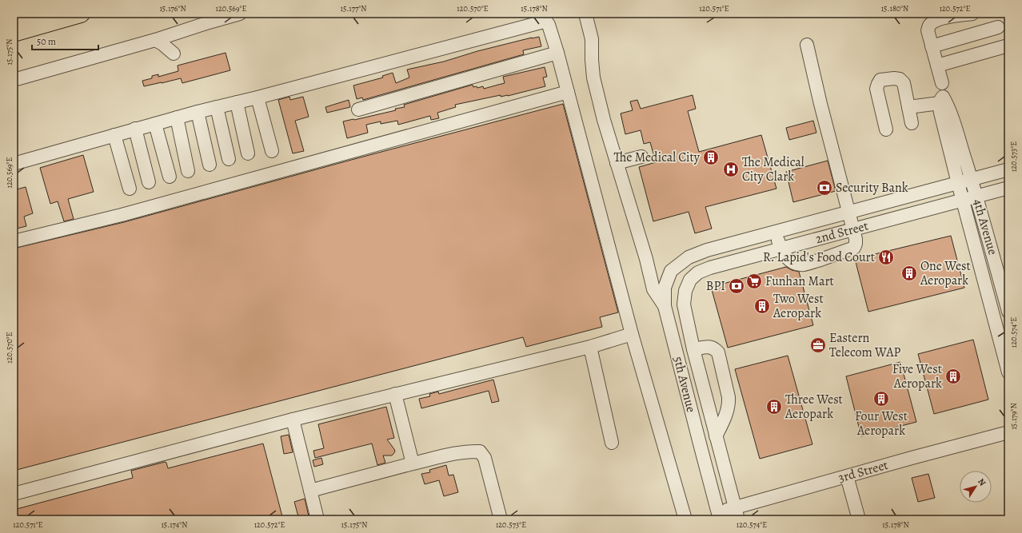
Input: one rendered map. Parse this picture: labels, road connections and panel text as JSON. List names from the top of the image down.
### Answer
{
  "streets": {
    "street": [
      "4th Avenue",
      "2nd Street",
      "5th Avenue",
      "3rd Street"
    ]
  },
  "crossings": [
    ["4th Avenue", "2nd Street"],
    ["2nd Street", "5th Avenue"],
    ["5th Avenue", "3rd Street"]
  ],
  "places": {
    "building": [
      "The Medical City",
      "One West Aeropark",
      "Two West Aeropark",
      "Five West Aeropark",
      "Four West Aeropark",
      "Three West Aeropark"
    ],
    "hospital": ["The Medical City Clark"],
    "bank": ["Security Bank", "BPI"],
    "restaurant": ["R. Lapid's Food Court"],
    "supermarket": ["Funhan Mart"],
    "office": ["Eastern Telecom WAP"]
  },
  "scale_bar": "50 m",
  "north": "top right",
  "coordinates": [
    "15.176°N",
    "120.569°E",
    "15.177°N",
    "120.570°E",
    "15.178°N",
    "120.571°E",
    "15.180°N",
    "120.572°E",
    "15.175°N",
    "120.573°E",
    "120.574°E",
    "15.179°N",
    "15.174°N"
  ]
}
